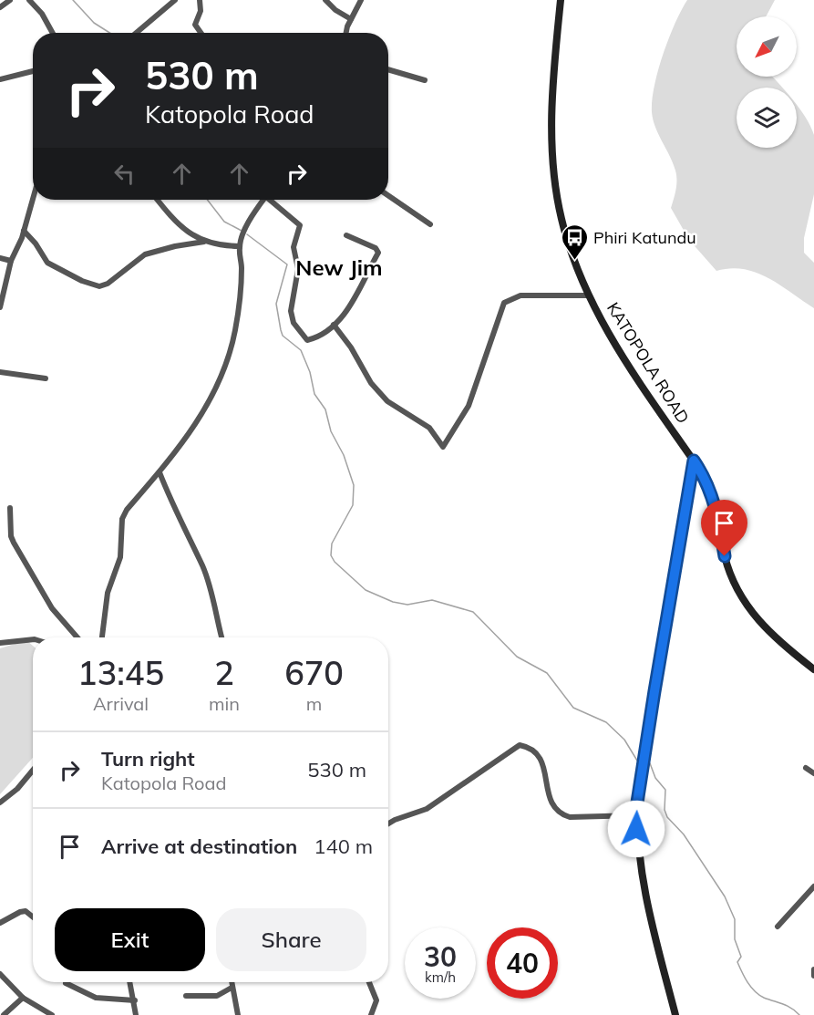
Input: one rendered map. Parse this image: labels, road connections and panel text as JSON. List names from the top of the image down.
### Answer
{
  "streets": {
    "street": ["KATOPOLA ROAD"]
  },
  "districts": ["New Jim"],
  "places": {
    "bus stop": ["Phiri Katundu"]
  },
  "north": "bottom left",
  "page": {
    "turn": ["530 m", "Katopola Road"],
    "eta": [
      "13:45",
      "Arrival",
      "2",
      "min",
      "670",
      "m"
    ],
    "list": [
      {
        "name": "Turn right",
        "note": "Katopola Road",
        "value": "530 m"
      },
      {
        "name": "Arrive at destination",
        "value": "140 m"
      }
    ],
    "buttons": ["Exit", "Share"],
    "speed": "30 km/h",
    "limit": "40"
  }
}
